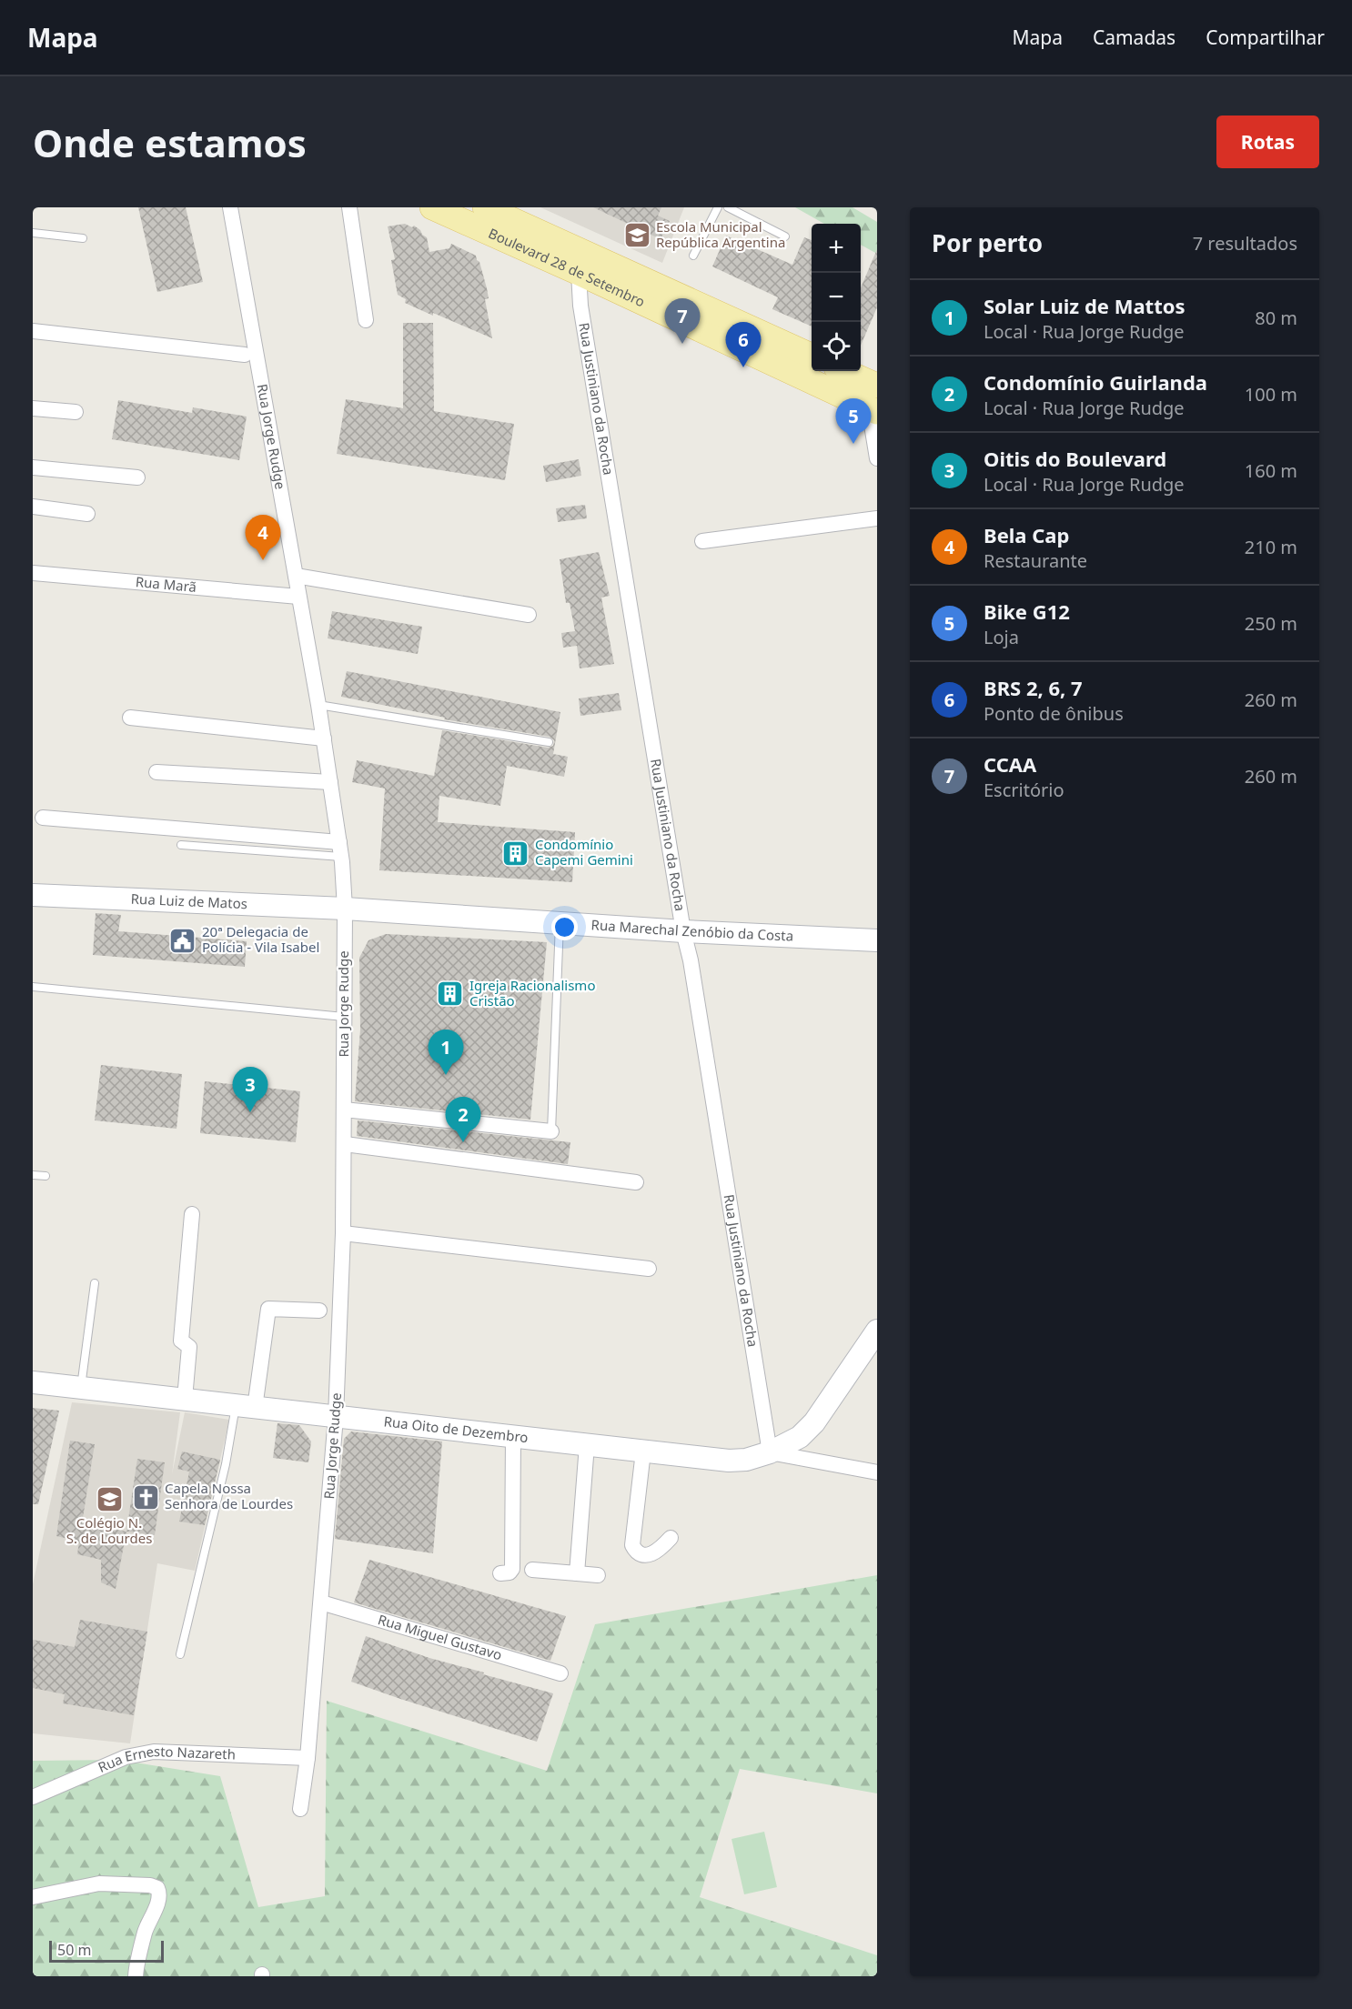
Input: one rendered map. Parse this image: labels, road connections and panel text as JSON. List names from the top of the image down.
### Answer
{
  "streets": {
    "main road": ["Boulevard 28 de Setembro"],
    "street": [
      "Rua Justiniano da Rocha",
      "Rua Jorge Rudge",
      "Rua Marã",
      "Rua Luiz de Matos",
      "Rua Marechal Zenóbio da Costa",
      "Rua Oito de Dezembro",
      "Rua Miguel Gustavo",
      "Rua Ernesto Nazareth"
    ]
  },
  "crossings": [
    ["Boulevard 28 de Setembro", "Rua Justiniano da Rocha"],
    ["Rua Justiniano da Rocha", "Rua Marechal Zenóbio da Costa"],
    ["Rua Justiniano da Rocha", "Rua Oito de Dezembro"],
    ["Rua Jorge Rudge", "Rua Marã"],
    ["Rua Jorge Rudge", "Rua Luiz de Matos"],
    ["Rua Jorge Rudge", "Rua Marechal Zenóbio da Costa"],
    ["Rua Jorge Rudge", "Rua Oito de Dezembro"],
    ["Rua Jorge Rudge", "Rua Miguel Gustavo"],
    ["Rua Jorge Rudge", "Rua Ernesto Nazareth"],
    ["Rua Luiz de Matos", "Rua Marechal Zenóbio da Costa"]
  ],
  "places": {
    "school or university": ["Escola Municipal República Argentina", "Colégio N. S. de Lourdes"],
    "building": ["Condomínio Capemi Gemini", "Igreja Racionalismo Cristão"],
    "public building": ["20ª Delegacia de Polícia - Vila Isabel"],
    "church": ["Capela Nossa Senhora de Lourdes"]
  },
  "scale_bar": "50 m",
  "page": {
    "header": "Mapa",
    "nav": ["Mapa", "Camadas", "Compartilhar"],
    "buttons": "Rotas",
    "title": "Onde estamos",
    "heading": ["Por perto", "7 resultados"],
    "map_buttons": ["+", "−"],
    "list": [
      {
        "mark": "1",
        "name": "Solar Luiz de Mattos",
        "note": "Local · Rua Jorge Rudge",
        "value": "80 m"
      },
      {
        "mark": "2",
        "name": "Condomínio Guirlanda",
        "note": "Local · Rua Jorge Rudge",
        "value": "100 m"
      },
      {
        "mark": "3",
        "name": "Oitis do Boulevard",
        "note": "Local · Rua Jorge Rudge",
        "value": "160 m"
      },
      {
        "mark": "4",
        "name": "Bela Cap",
        "note": "Restaurante",
        "value": "210 m"
      },
      {
        "mark": "5",
        "name": "Bike G12",
        "note": "Loja",
        "value": "250 m"
      },
      {
        "mark": "6",
        "name": "BRS 2, 6, 7",
        "note": "Ponto de ônibus",
        "value": "260 m"
      },
      {
        "mark": "7",
        "name": "CCAA",
        "note": "Escritório",
        "value": "260 m"
      }
    ],
    "pins": [
      "7",
      "6",
      "5",
      "4",
      "1",
      "3",
      "2"
    ],
    "scale": "50 m"
  }
}
